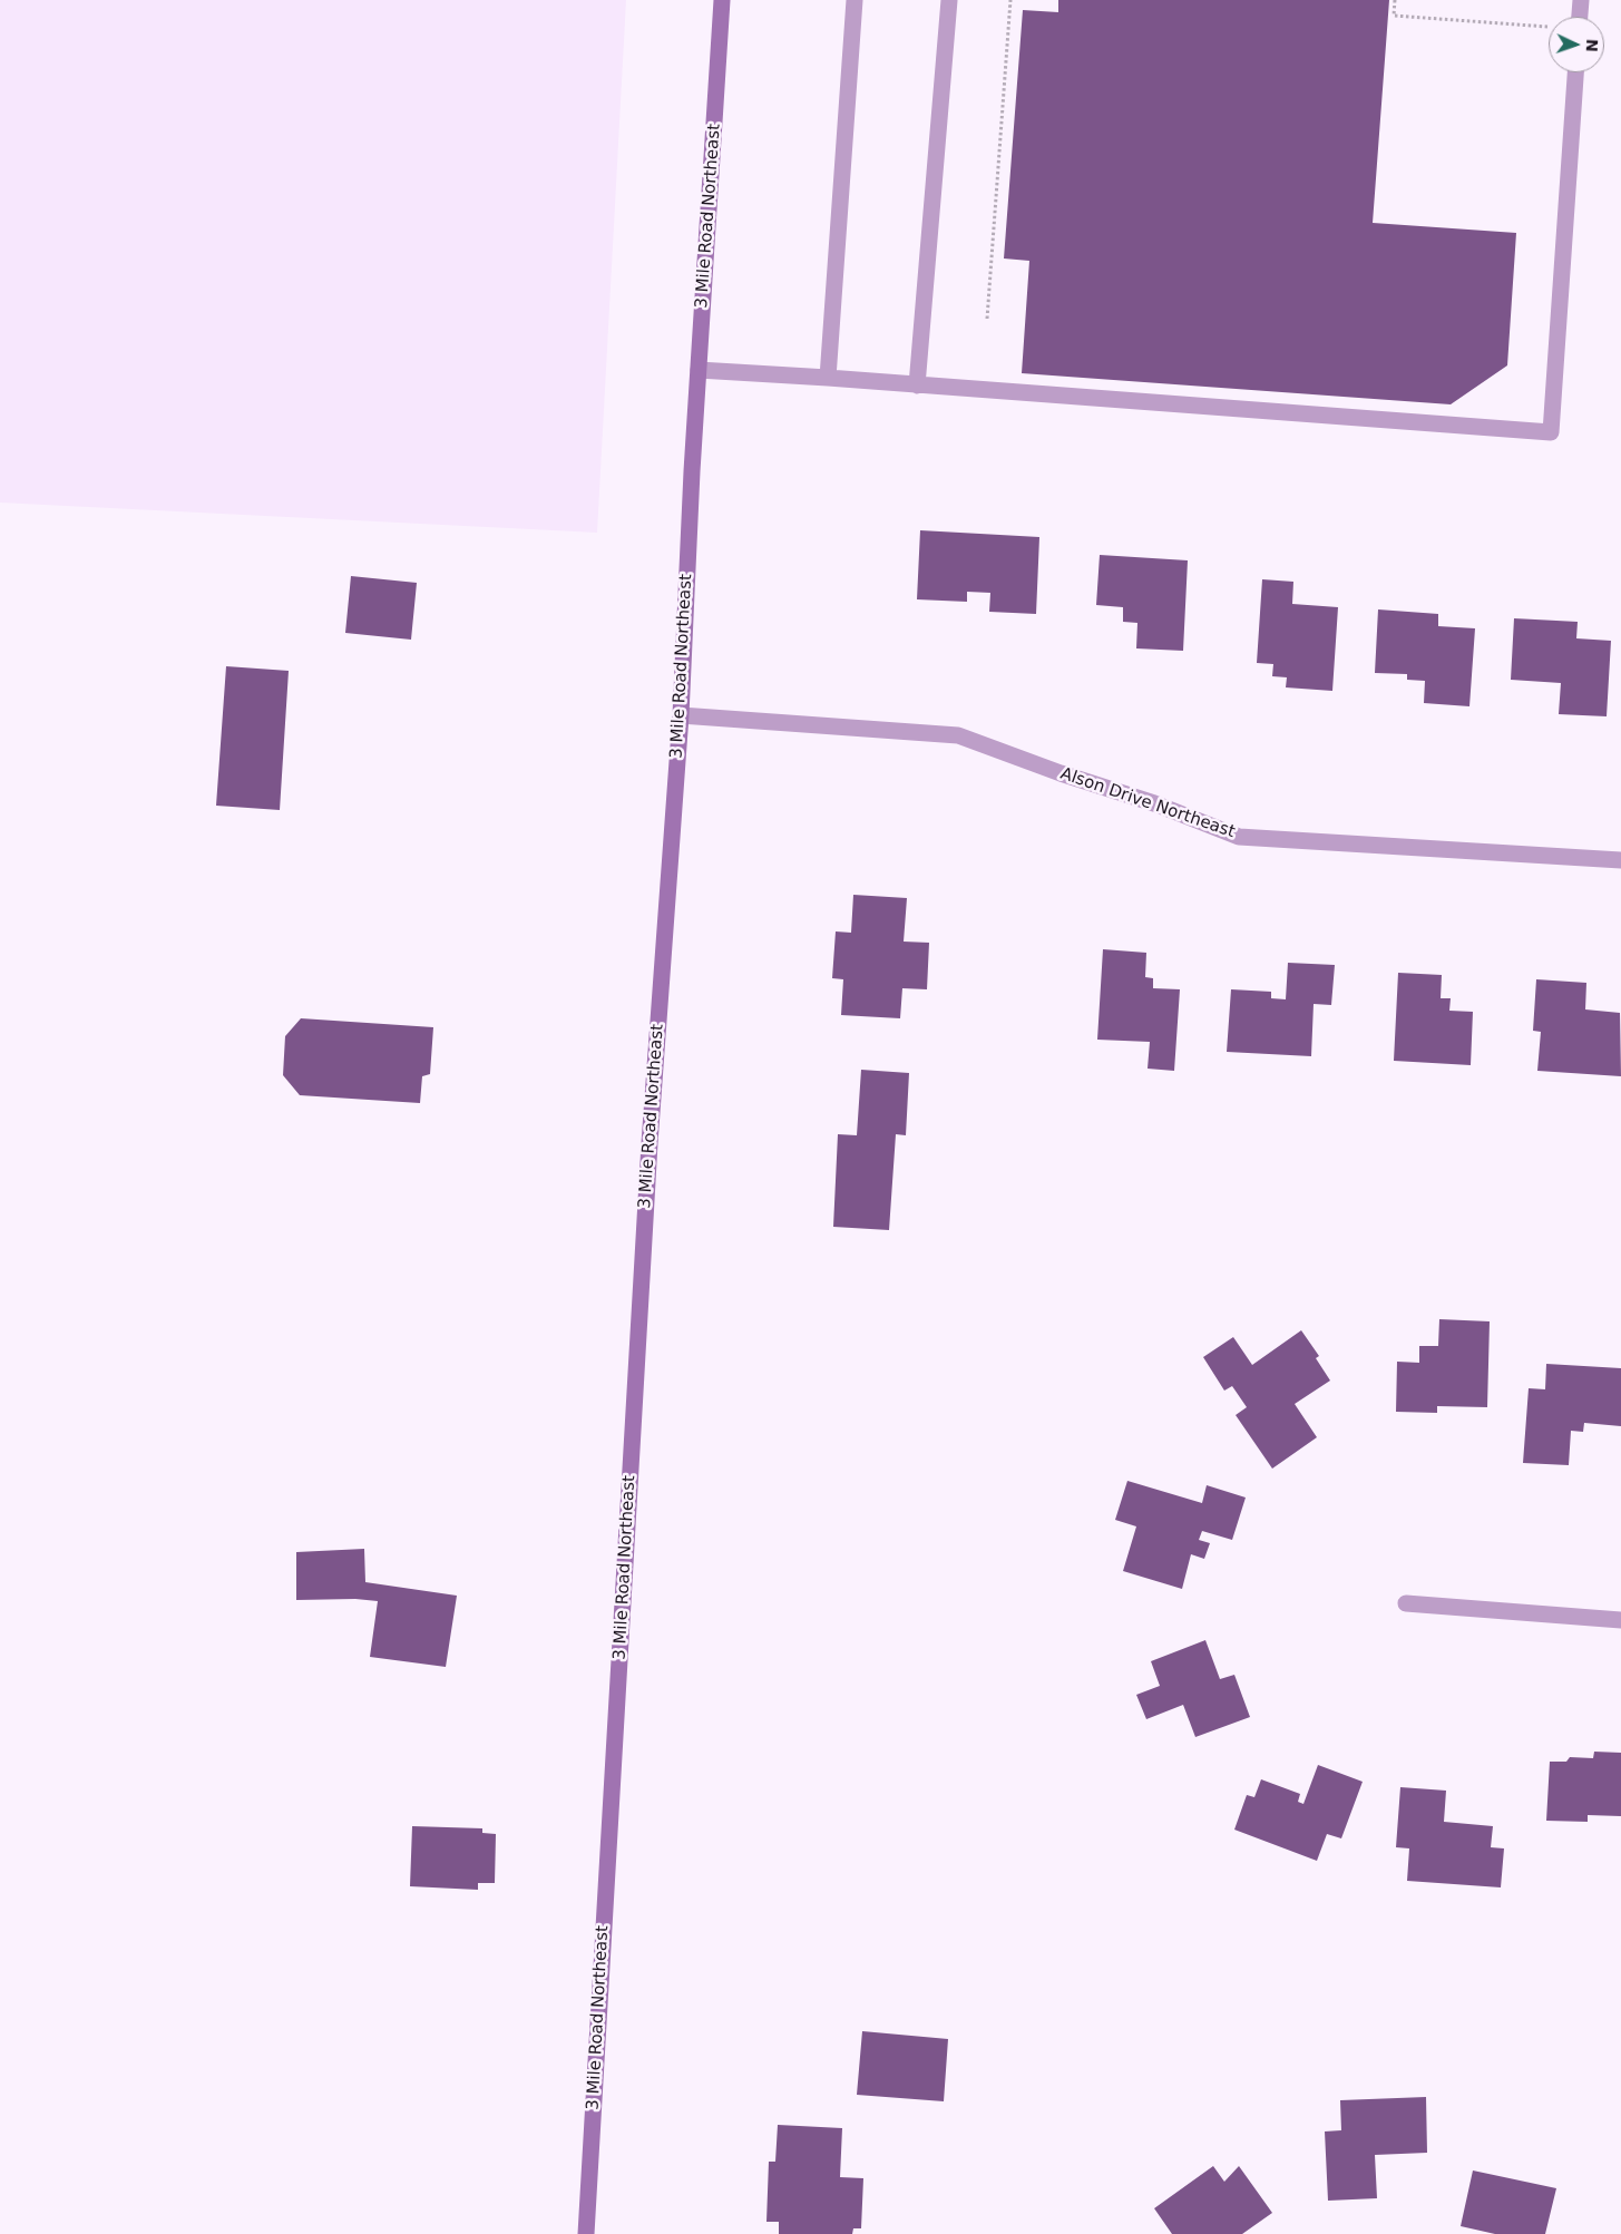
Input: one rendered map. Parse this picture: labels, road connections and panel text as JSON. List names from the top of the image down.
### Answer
{
  "streets": {
    "main road": ["3 Mile Road Northeast"],
    "street": ["Alson Drive Northeast"]
  },
  "crossings": [
    ["3 Mile Road Northeast", "Alson Drive Northeast"]
  ],
  "north": "right"
}
